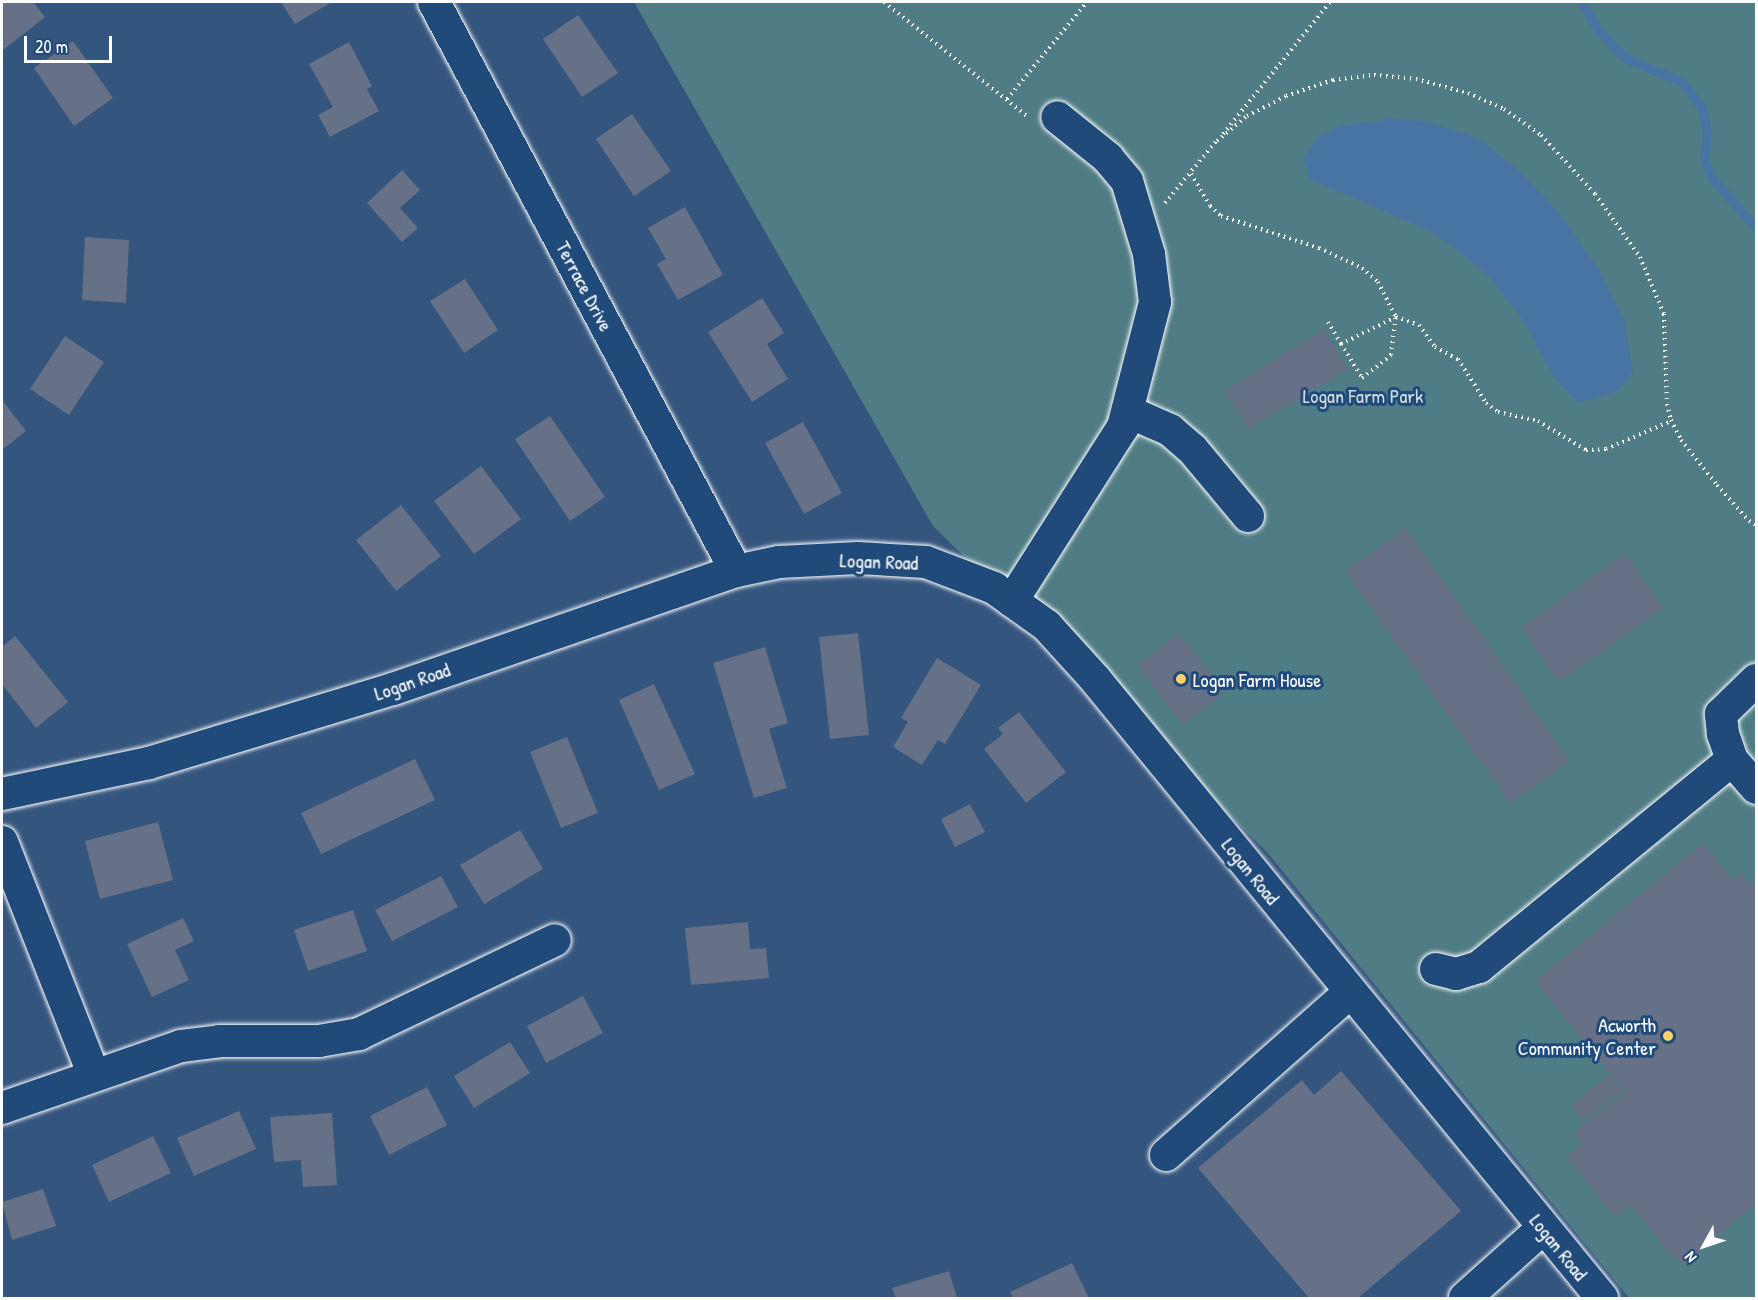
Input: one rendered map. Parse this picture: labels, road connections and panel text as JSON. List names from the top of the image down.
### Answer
{
  "streets": {
    "street": ["Terrace Drive", "Logan Road"]
  },
  "crossings": [
    ["Terrace Drive", "Logan Road"]
  ],
  "parks": ["Logan Farm Park"],
  "places": ["Logan Farm House", "Acworth Community Center"],
  "scale_bar": "20 m",
  "north": "bottom left"
}
